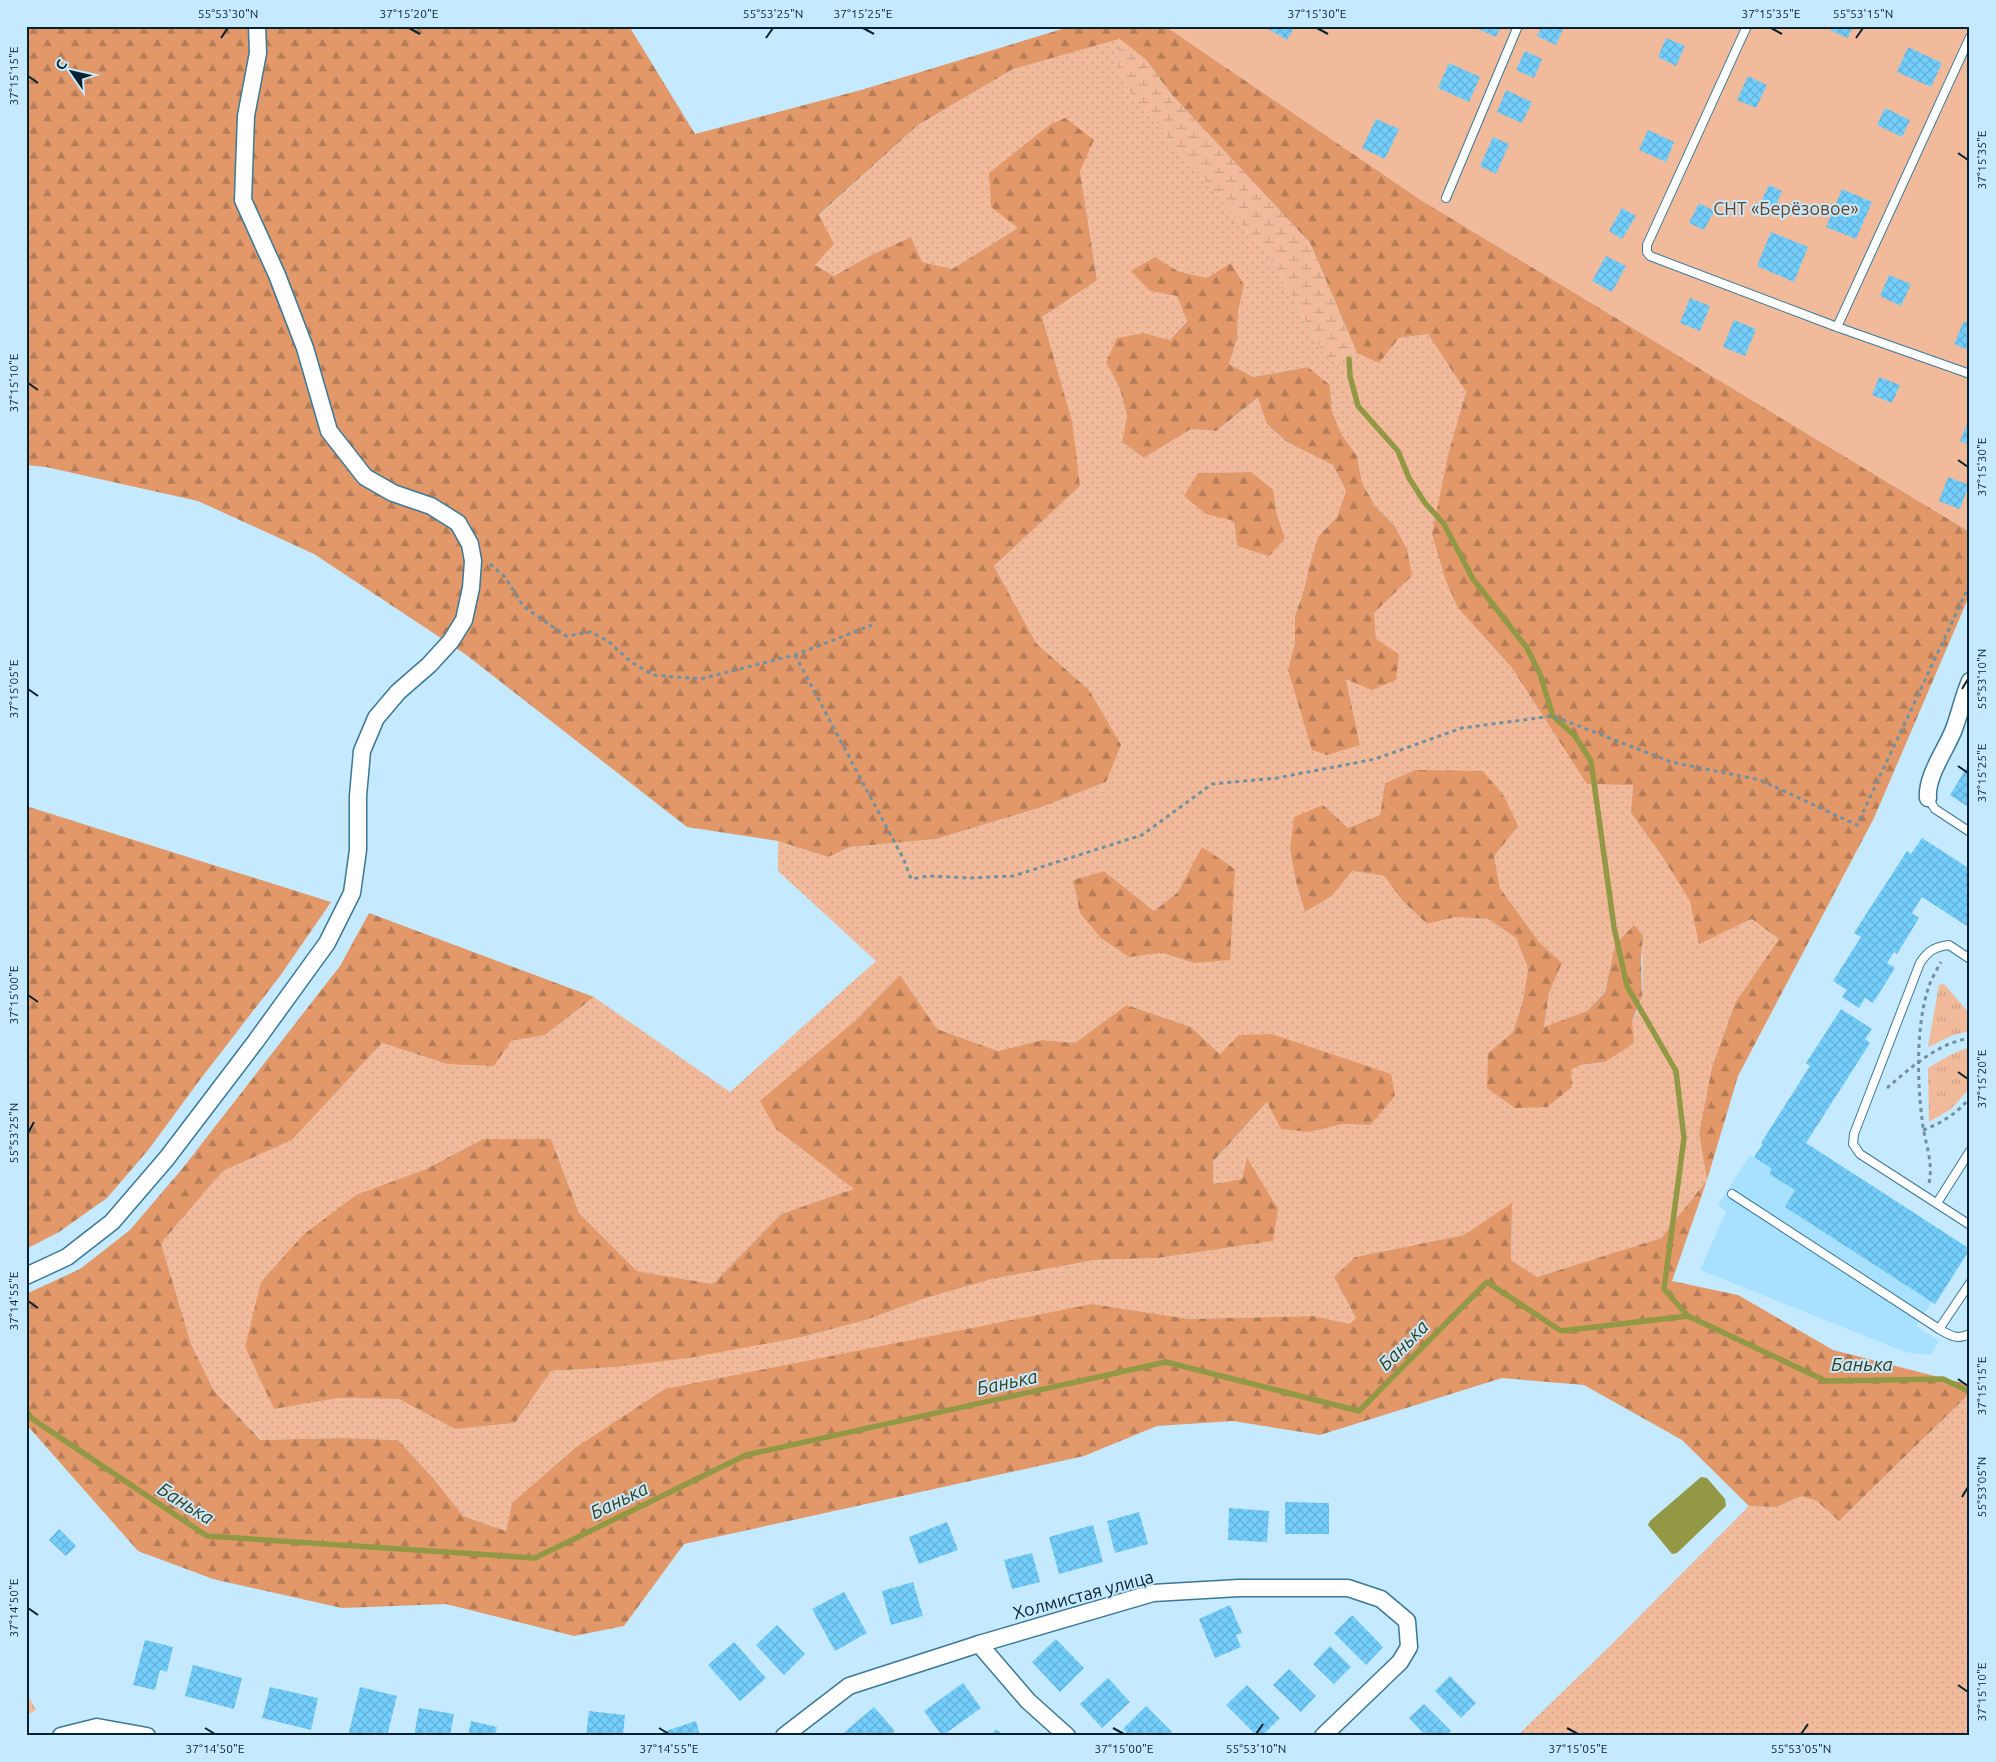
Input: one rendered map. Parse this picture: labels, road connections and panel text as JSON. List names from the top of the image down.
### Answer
{
  "streets": {
    "street": ["Холмистая улица"]
  },
  "water": ["Банька"],
  "parks": ["СНТ «Берёзовое»"],
  "north": "top left",
  "coordinates": [
    "55°53'30\"N",
    "37°15'20\"E",
    "55°53'25\"N",
    "37°15'25\"E",
    "37°15'30\"E",
    "37°15'35\"E",
    "55°53'15\"N",
    "37°15'15\"E",
    "37°15'10\"E",
    "55°53'10\"N",
    "37°15'05\"E",
    "37°15'00\"E",
    "37°14'55\"E",
    "55°53'05\"N",
    "37°14'50\"E"
  ]
}
